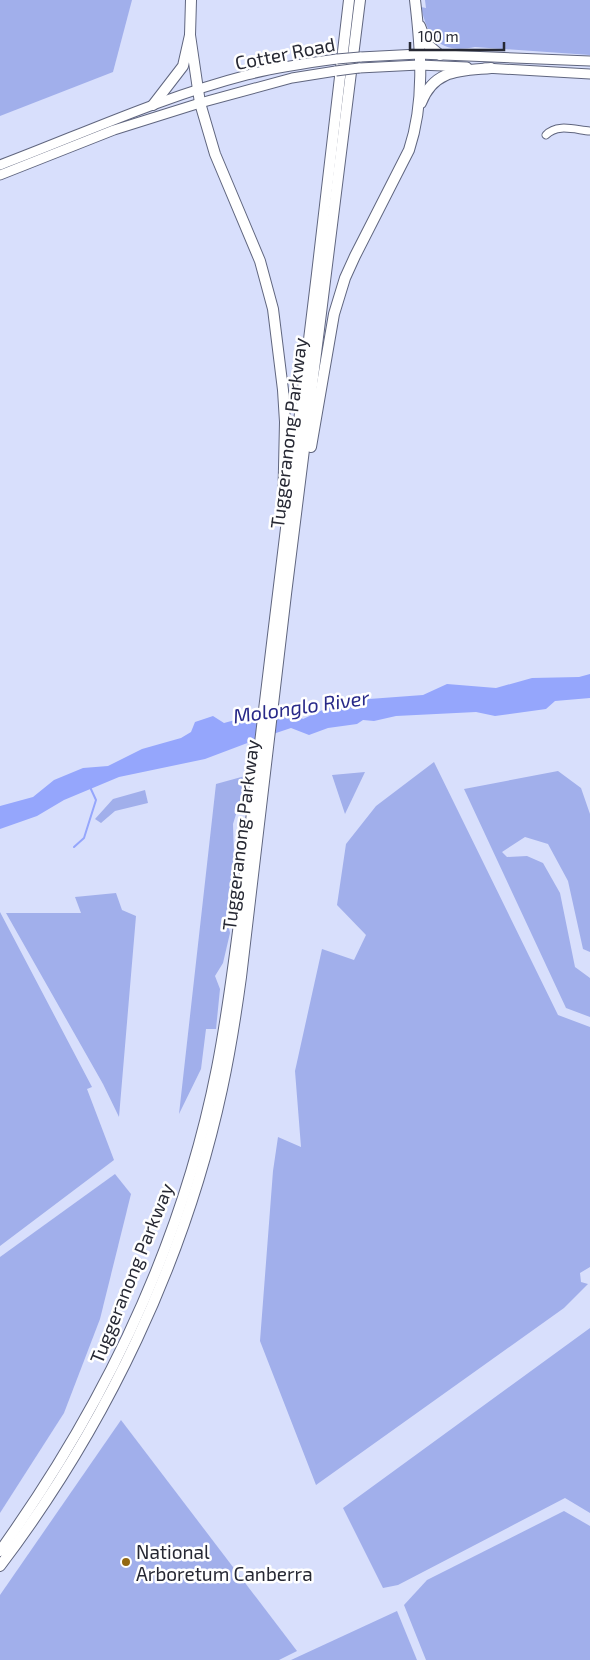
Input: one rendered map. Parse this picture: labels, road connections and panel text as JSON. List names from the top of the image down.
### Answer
{
  "streets": {
    "highway": ["Tuggeranong Parkway"],
    "main road": ["Cotter Road"]
  },
  "water": ["Molonglo River"],
  "places": ["National Arboretum Canberra"],
  "scale_bar": "100 m"
}
